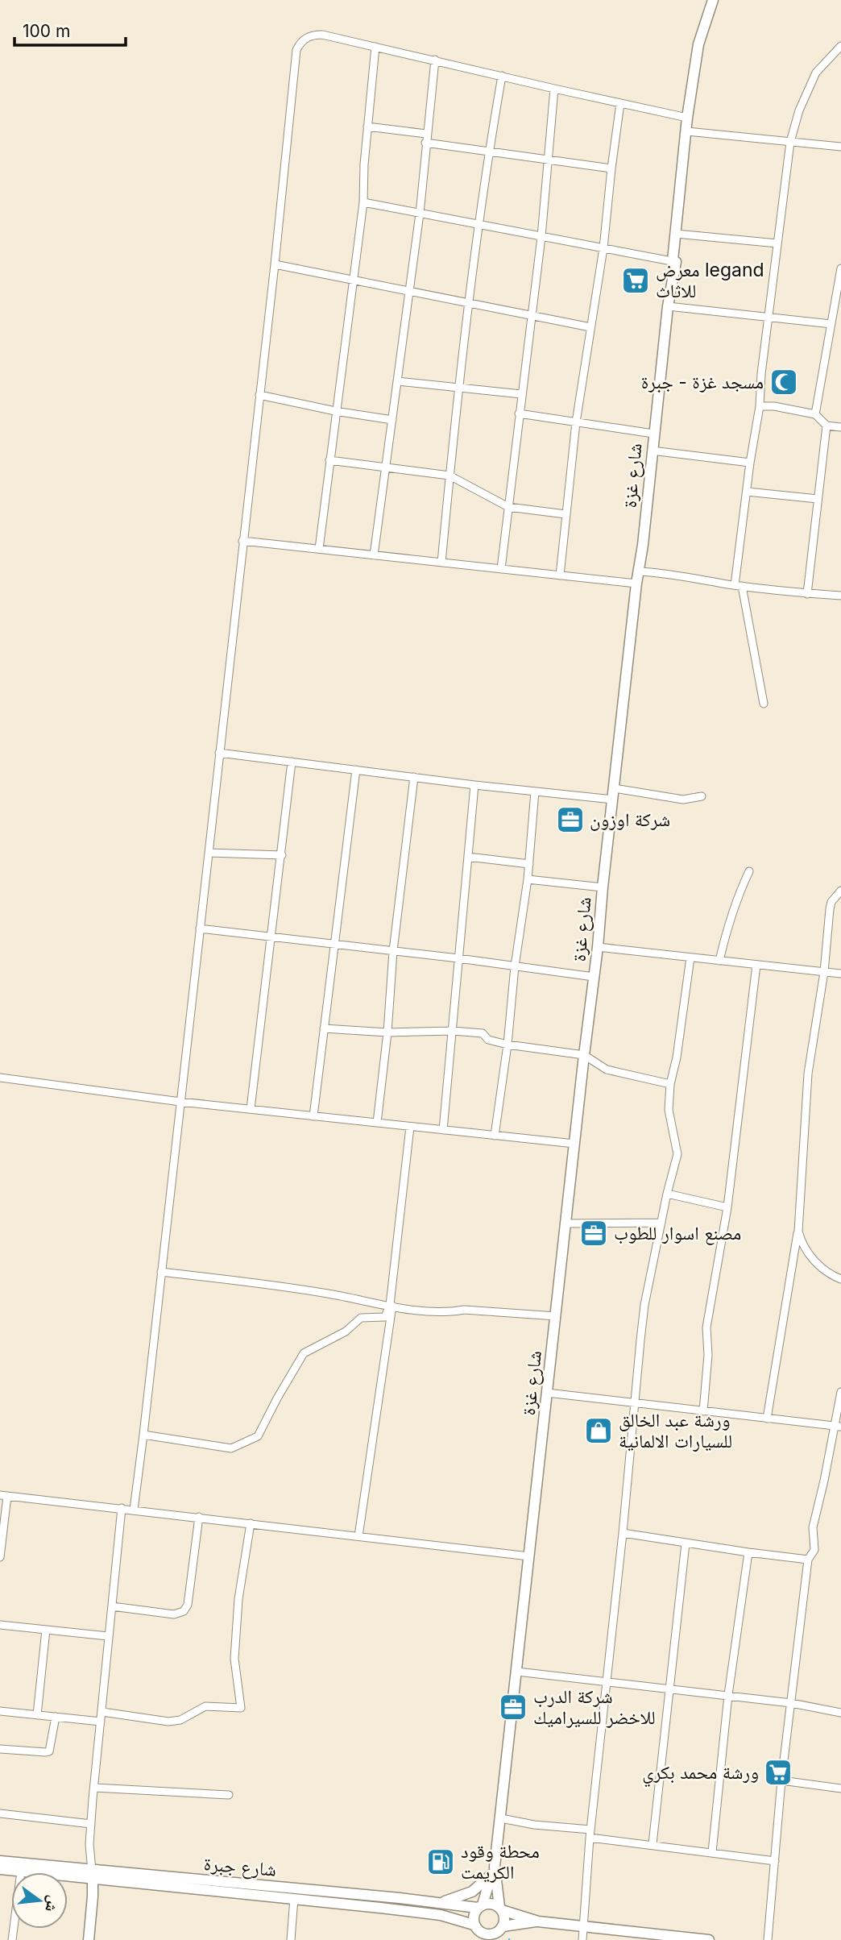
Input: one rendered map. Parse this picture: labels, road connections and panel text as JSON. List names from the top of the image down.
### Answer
{
  "streets": {
    "main road": ["شارع غزة", "شارع جبرة"]
  },
  "crossings": [
    ["شارع غزة", "شارع جبرة"]
  ],
  "places": {
    "supermarket": ["معرض legand للاثاث", "ورشة محمد بكري"],
    "mosque": ["مسجد غزة - جبرة"],
    "office": ["شركة اوزون", "مصنع اسوار للطوب", "شركة الدرب للاخضر للسيراميك"],
    "shop": ["ورشة عبد الخالق للسيارات الالمانية"],
    "fuel station": ["محطة وقود الكريمت"]
  },
  "scale_bar": "100 m",
  "north": "right"
}
